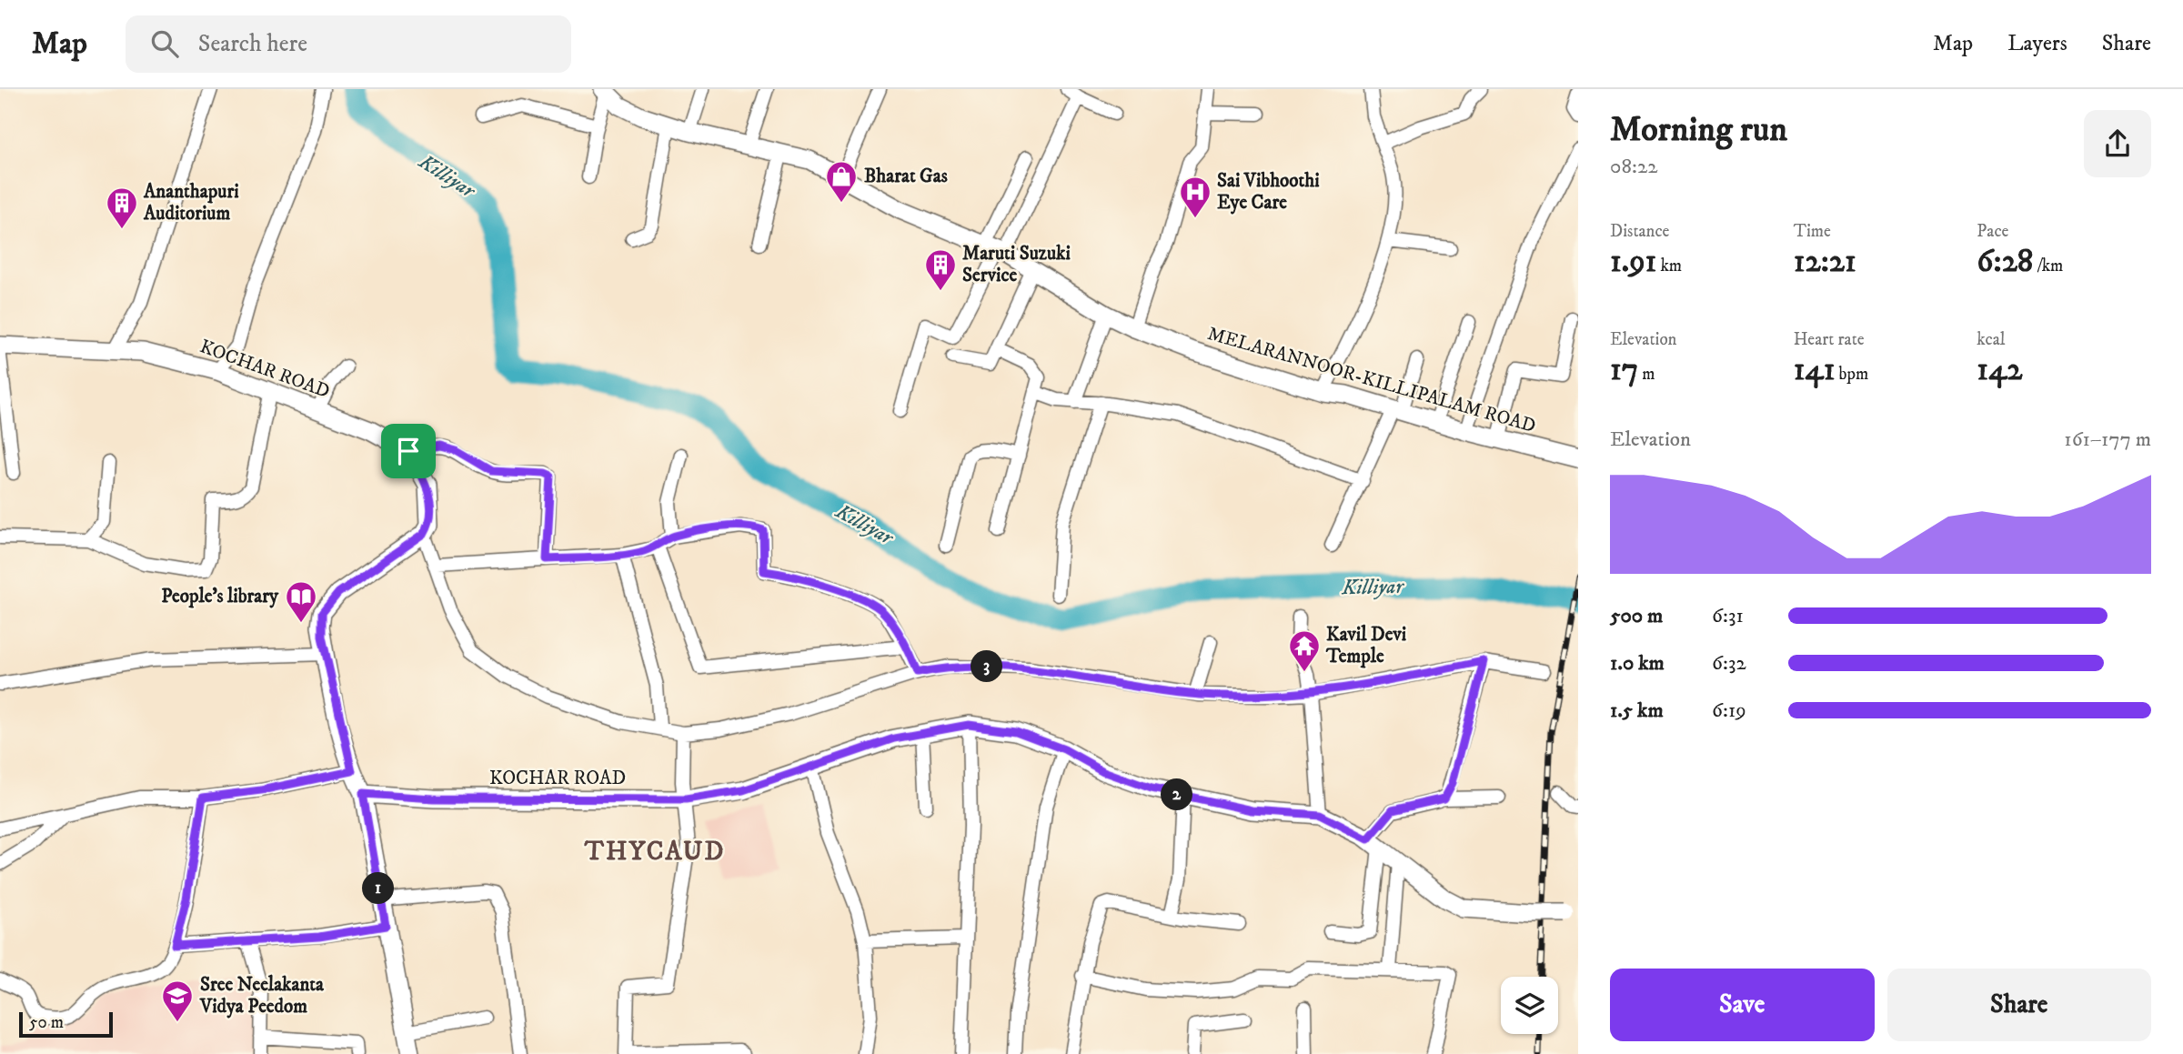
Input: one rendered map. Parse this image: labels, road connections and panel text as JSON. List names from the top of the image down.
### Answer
{
  "streets": {
    "street": ["KOCHAR ROAD", "MELARANNOOR-KILLIPALAM ROAD"]
  },
  "districts": ["THYCAUD"],
  "water": ["Killiyar"],
  "places": {
    "shop": ["Bharat Gas"],
    "hospital": ["Sai Vibhoothi Eye Care"],
    "building": ["Ananthapuri Auditorium", "Maruti Suzuki Service"],
    "library": ["People's library"],
    "temple": ["Kavil Devi Temple"],
    "school or university": ["Sree Neelakanta Vidya Peedom"]
  },
  "scale_bar": "50 m",
  "page": {
    "header": "Map",
    "search": "Search here",
    "nav": ["Map", "Layers", "Share"],
    "heading": ["Morning run", "08:22"],
    "stats": [
      ["Distance", "1.91 km"],
      ["Time", "12:21"],
      ["Pace", "6:28 /km"],
      ["Elevation", "17 m"],
      ["Heart rate", "141 bpm"],
      ["kcal", "142"]
    ],
    "chart": ["Elevation", "161–177 m"],
    "list": [
      {
        "name": "500 m",
        "note": "6:31"
      },
      {
        "name": "1.0 km",
        "note": "6:32"
      },
      {
        "name": "1.5 km",
        "note": "6:19"
      }
    ],
    "pins": ["3", "2", "1"],
    "buttons": ["Save", "Share"],
    "scale": "50 m"
  }
}
